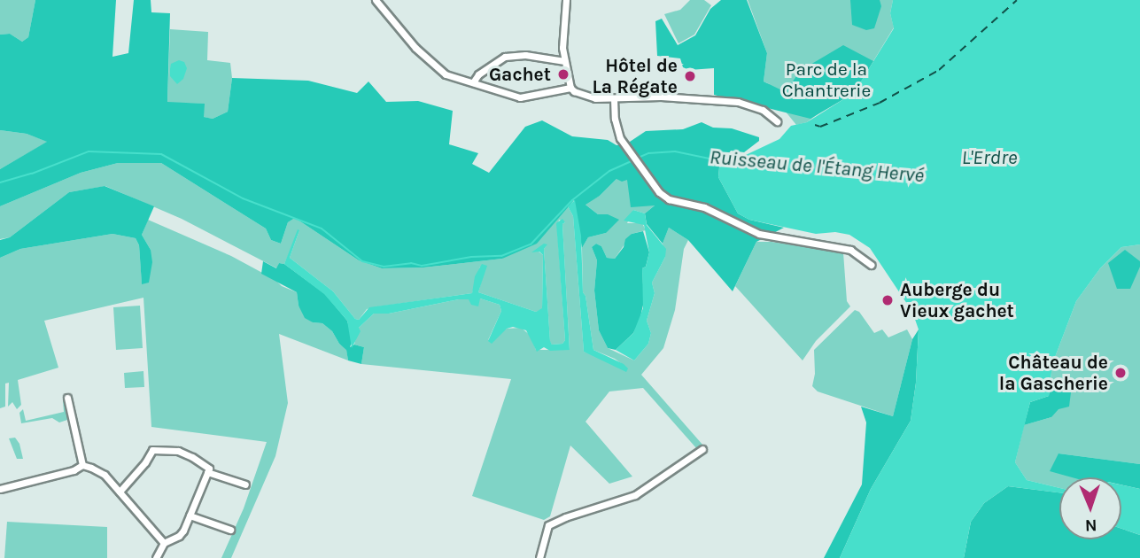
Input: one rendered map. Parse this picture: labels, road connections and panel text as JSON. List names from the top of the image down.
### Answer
{
  "water": ["L'Erdre", "Ruisseau de l'Étang Hervé"],
  "parks": ["Parc de la Chantrerie"],
  "places": [
    "Gachet",
    "Hôtel de La Régate",
    "Auberge du Vieux gachet",
    "Château de la Gascherie"
  ],
  "north": "bottom"
}
